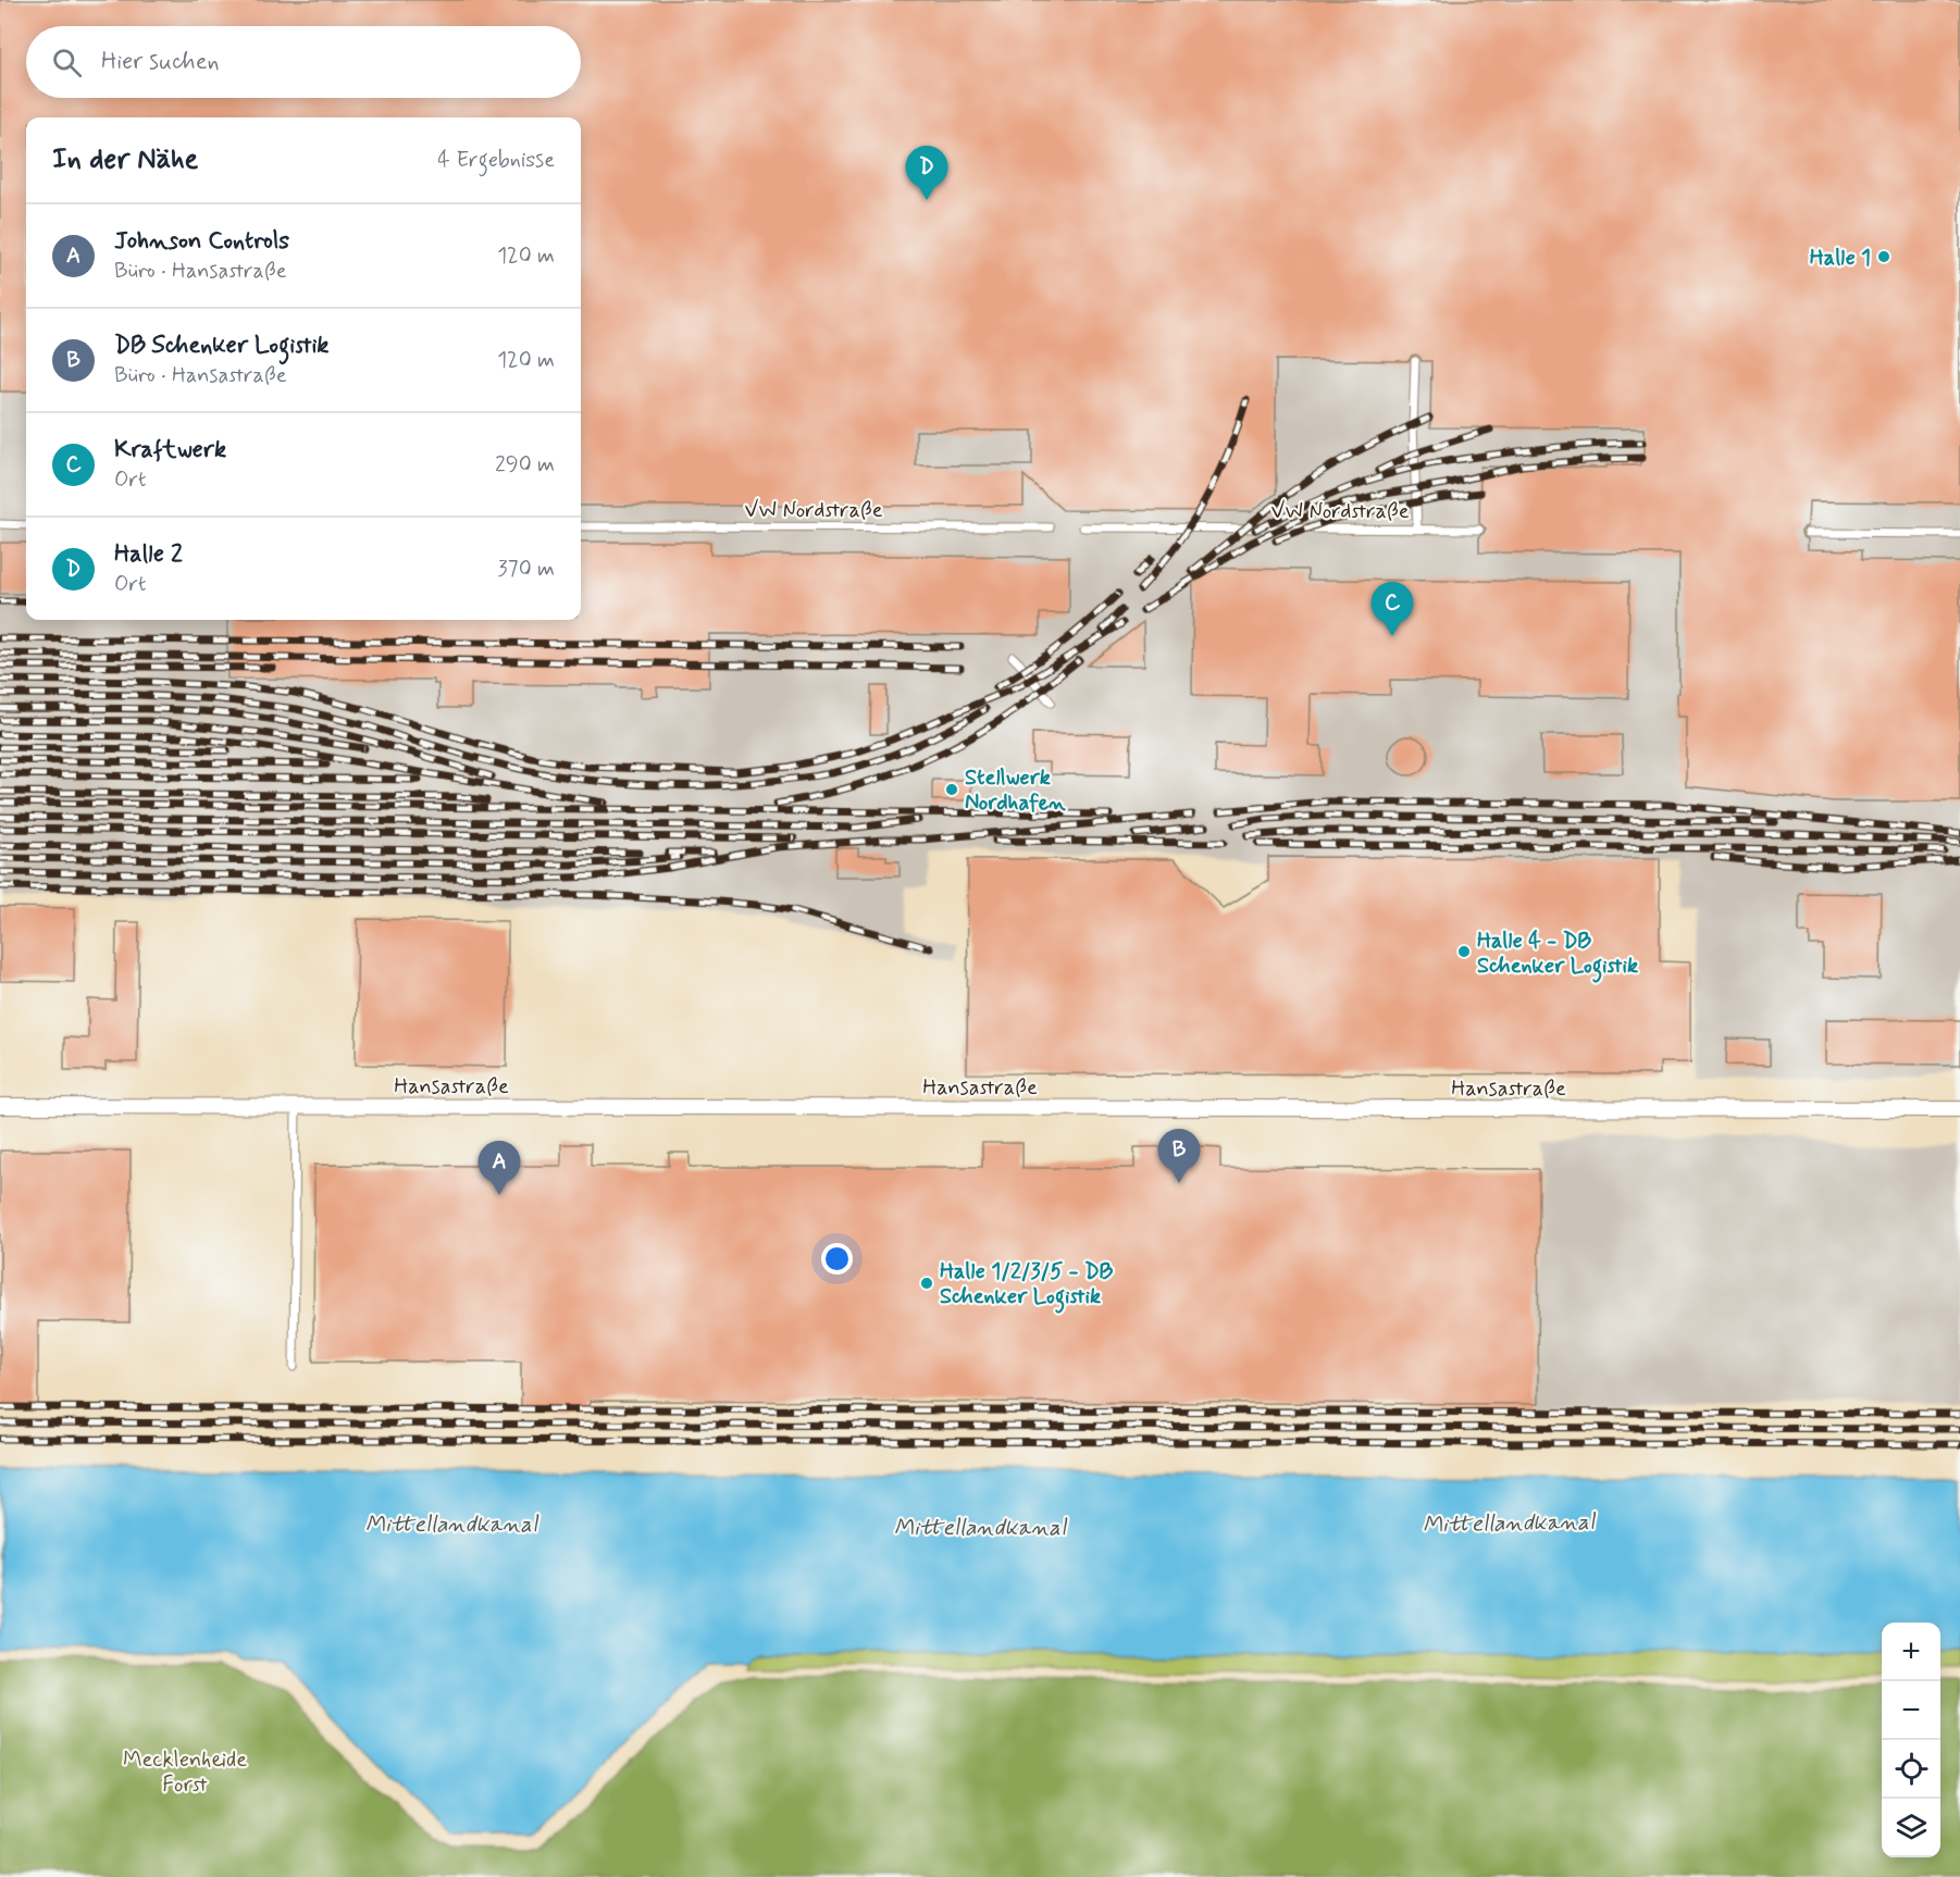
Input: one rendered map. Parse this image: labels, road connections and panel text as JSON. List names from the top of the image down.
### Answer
{
  "streets": {
    "street": ["Hansastraße"],
    "lane": ["VW Nordstraße"]
  },
  "water": ["Mittellandkanal"],
  "parks": ["Mecklenheide Forst"],
  "places": [
    "Halle 1",
    "Stellwerk Nordhafen",
    "Halle 4 - DB Schenker Logistik",
    "Halle 1/2/3/5 - DB Schenker Logistik"
  ],
  "page": {
    "search": "Hier suchen",
    "heading": ["In der Nähe", "4 Ergebnisse"],
    "pins": [
      "D",
      "C",
      "B",
      "A"
    ],
    "list": [
      {
        "mark": "A",
        "name": "Johnson Controls",
        "note": "Büro · Hansastraße",
        "value": "120 m"
      },
      {
        "mark": "B",
        "name": "DB Schenker Logistik",
        "note": "Büro · Hansastraße",
        "value": "120 m"
      },
      {
        "mark": "C",
        "name": "Kraftwerk",
        "note": "Ort",
        "value": "290 m"
      },
      {
        "mark": "D",
        "name": "Halle 2",
        "note": "Ort",
        "value": "370 m"
      }
    ],
    "map_buttons": ["+", "−"]
  }
}
